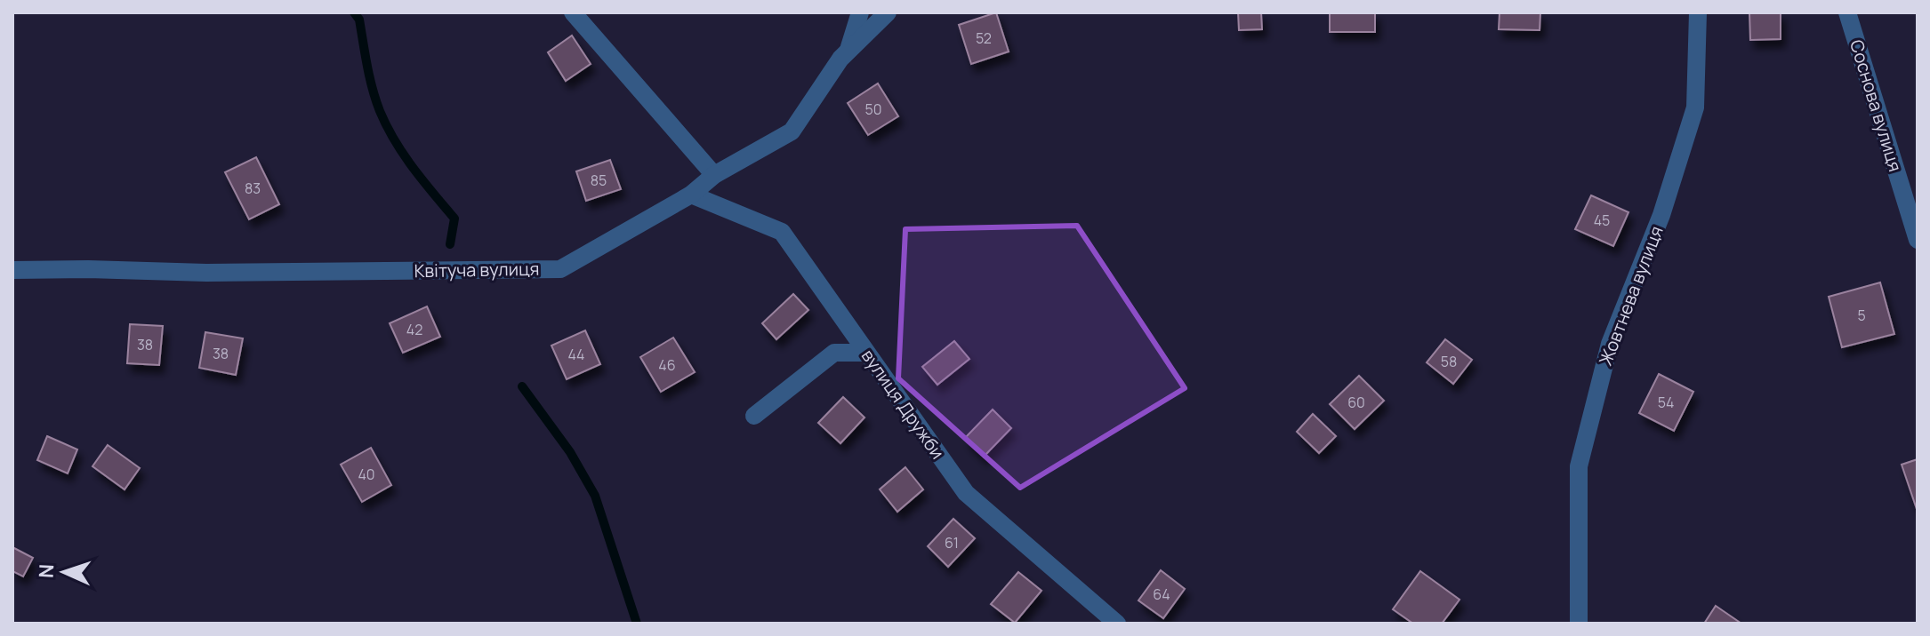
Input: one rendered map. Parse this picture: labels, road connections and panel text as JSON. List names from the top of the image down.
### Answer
{
  "streets": {
    "street": [
      "Соснова вулиця",
      "Квітуча вулиця",
      "Жовтнева вулиця",
      "вулиця Дружби"
    ]
  },
  "crossings": [
    ["Квітуча вулиця", "вулиця Дружби"]
  ],
  "house_numbers": [
    "52",
    "50",
    "85",
    "83",
    "45",
    "5",
    "42",
    "38",
    "38",
    "44",
    "58",
    "46",
    "60",
    "54",
    "40",
    "61",
    "64"
  ],
  "north": "left"
}
